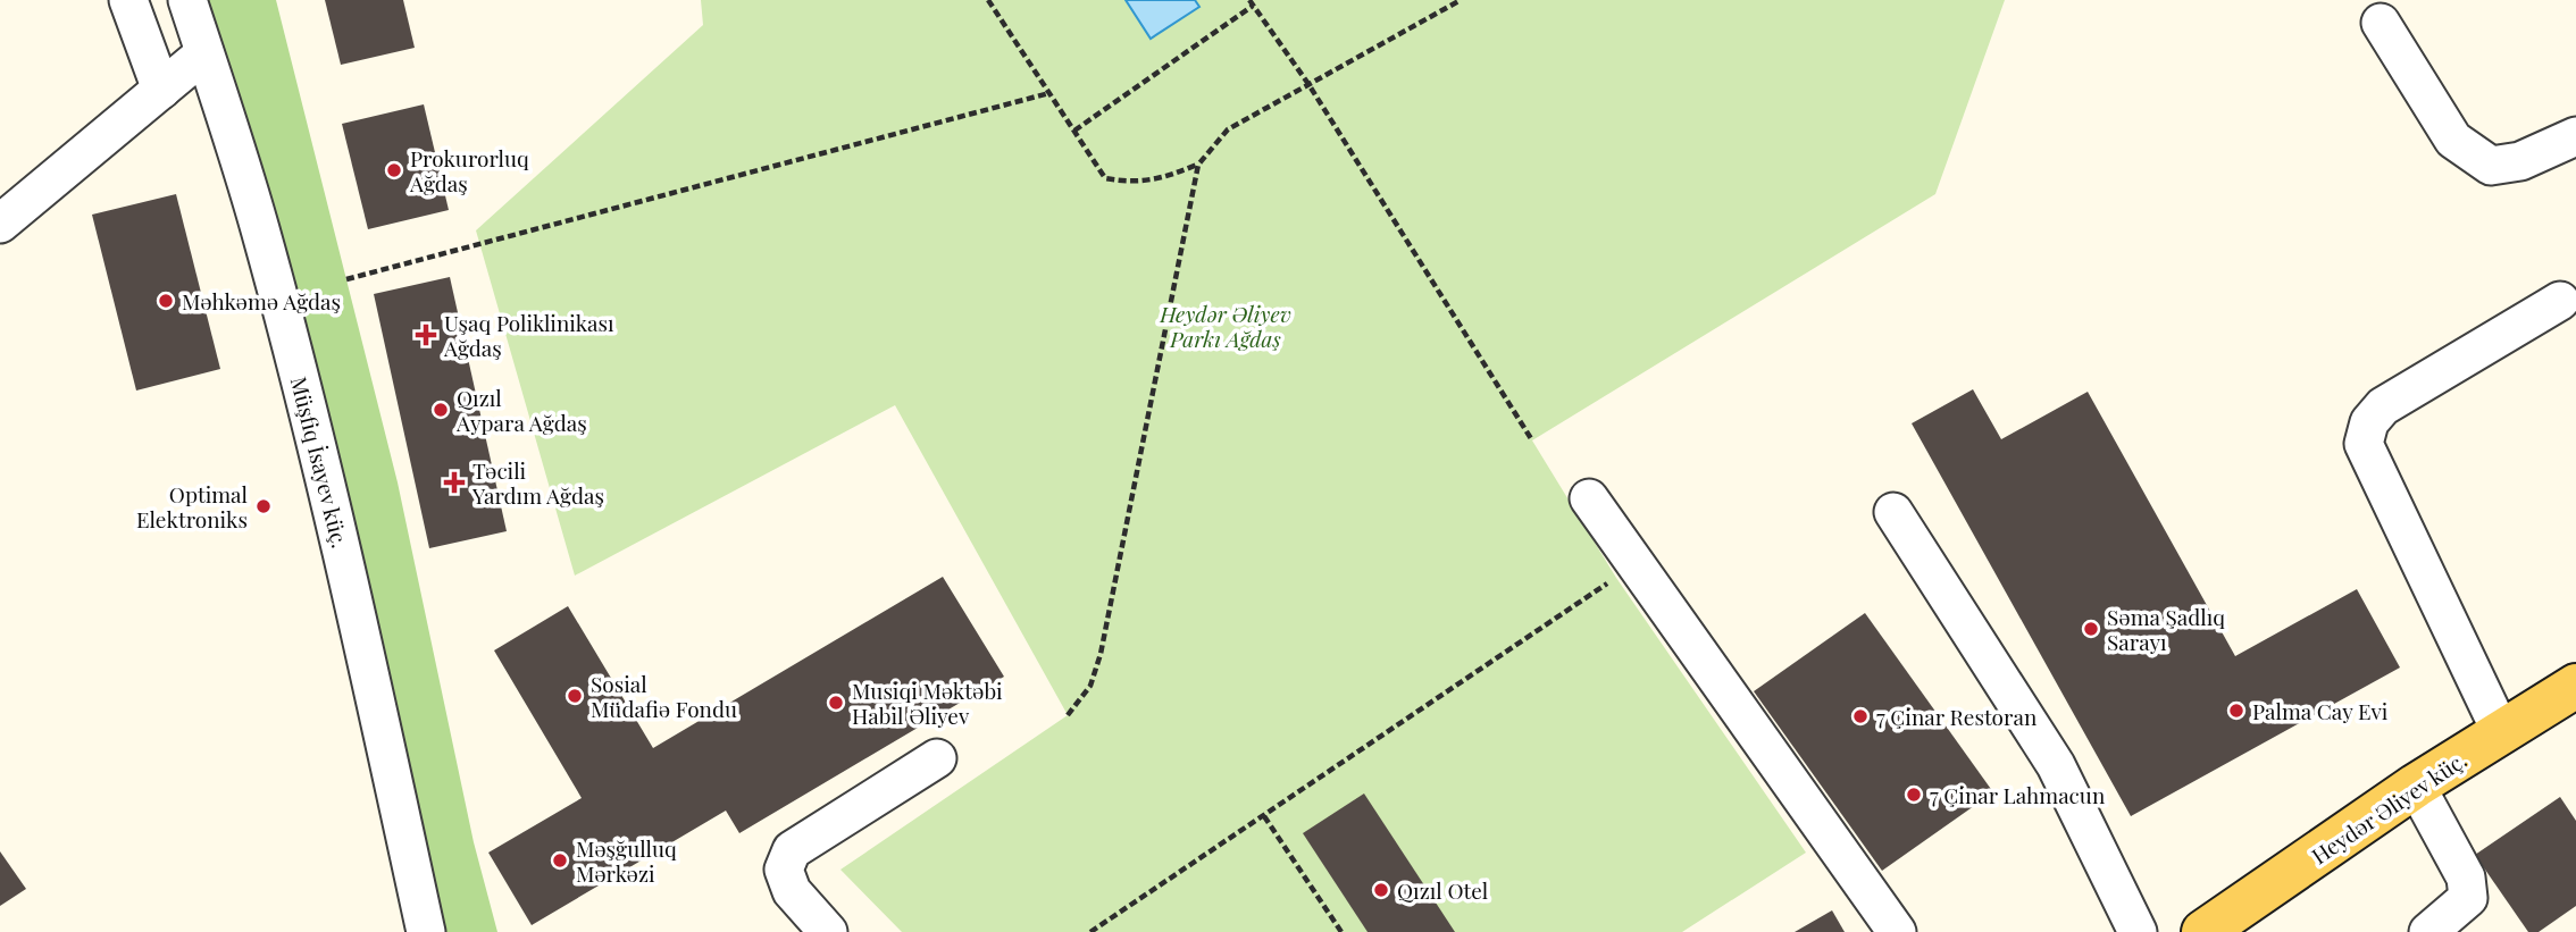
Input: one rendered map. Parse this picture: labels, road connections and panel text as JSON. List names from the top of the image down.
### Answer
{
  "streets": {
    "main road": ["Heydər Əliyev küç."],
    "street": ["Müşfiq İsayev küç."]
  },
  "parks": ["Heydər Əliyev Parkı Ağdaş"],
  "places": {
    "other": [
      "Prokurorluq Ağdaş",
      "Məhkəmə Ağdaş",
      "Qızıl Aypara Ağdaş",
      "Optimal Elektroniks",
      "Səma Şadlıq Sarayı",
      "Sosial Müdafiə Fondu",
      "Musiqi Məktəbi Habil Əliyev",
      "Palma Cay Evi",
      "7 Çinar Restoran",
      "7 Çinar Lahmacun",
      "Məşğulluq Mərkəzi",
      "Qızıl Otel"
    ],
    "health": ["Uşaq Poliklinikası Ağdaş", "Təcili Yardım Ağdaş"]
  }
}
